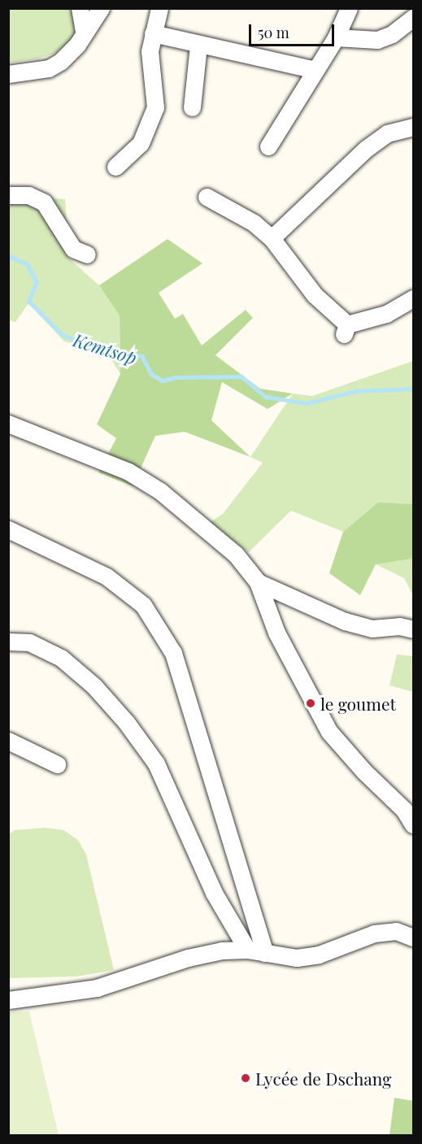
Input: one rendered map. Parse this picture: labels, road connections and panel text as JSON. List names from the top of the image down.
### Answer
{
  "water": ["Kemtsop"],
  "places": ["le goumet", "Lycée de Dschang"],
  "scale_bar": "50 m"
}
